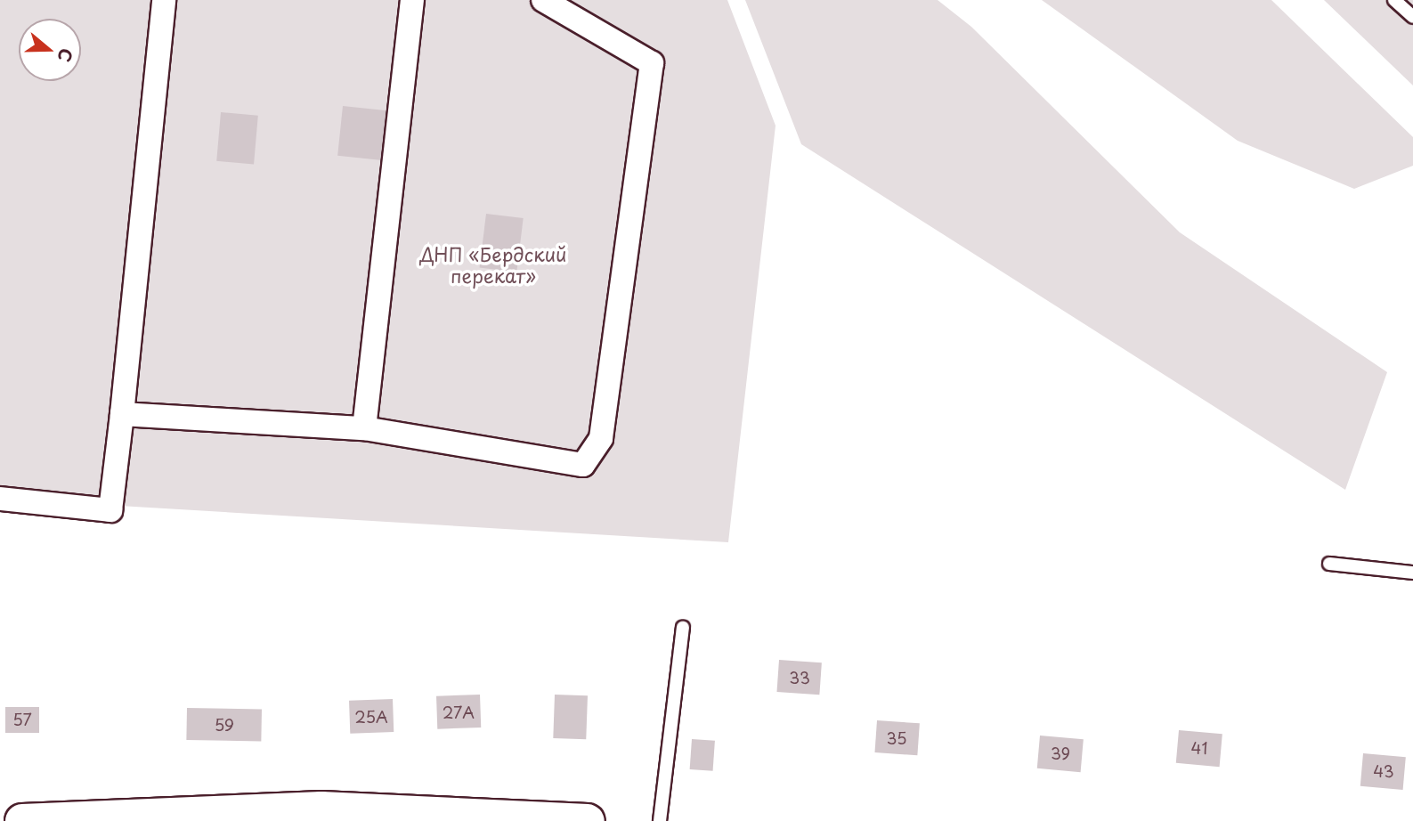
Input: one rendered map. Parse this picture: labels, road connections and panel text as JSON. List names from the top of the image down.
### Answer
{
  "parks": ["ДНП «Бердский перекат»"],
  "house_numbers": [
    "33",
    "27А",
    "25А",
    "57",
    "59",
    "35",
    "41",
    "39",
    "43"
  ],
  "north": "right"
}
